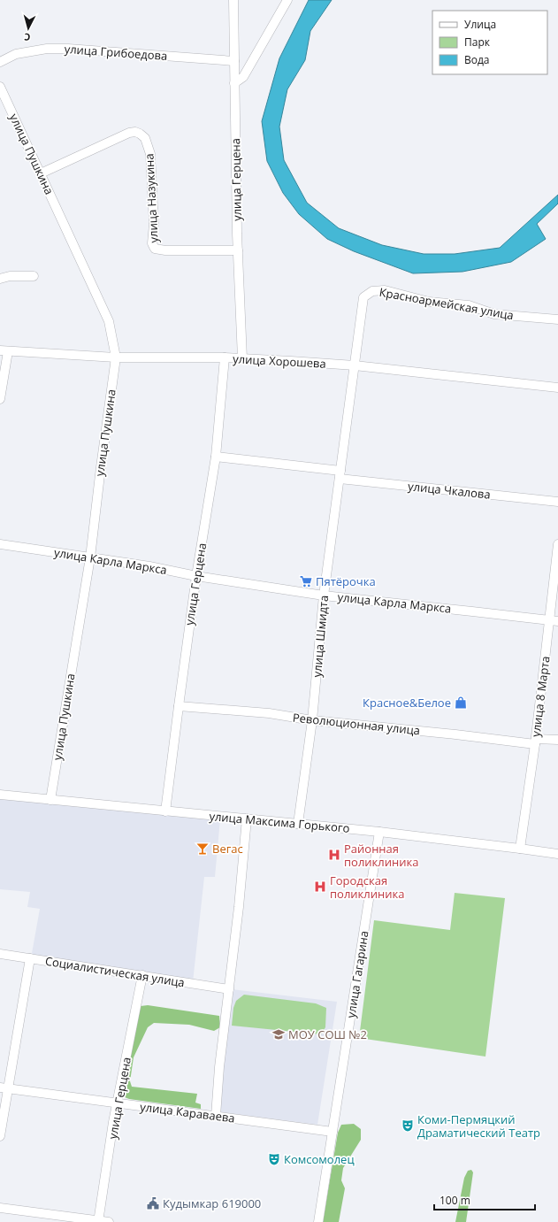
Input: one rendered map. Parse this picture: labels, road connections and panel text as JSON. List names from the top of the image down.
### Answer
{
  "streets": {
    "street": [
      "улица Грибоедова",
      "улица Пушкина",
      "улица Герцена",
      "улица Назукина",
      "Красноармейская улица",
      "улица Хорошева",
      "улица Чкалова",
      "улица Карла Маркса",
      "улица Шмидта",
      "улица 8 Марта",
      "Революционная улица",
      "улица Максима Горького",
      "Социалистическая улица",
      "улица Гагарина",
      "улица Караваева"
    ]
  },
  "crossings": [
    ["улица Грибоедова", "улица Герцена"],
    ["улица Пушкина", "улица Назукина"],
    ["улица Пушкина", "улица Хорошева"],
    ["улица Пушкина", "улица Карла Маркса"],
    ["улица Пушкина", "улица Максима Горького"],
    ["улица Герцена", "улица Назукина"],
    ["улица Герцена", "улица Хорошева"],
    ["улица Герцена", "улица Чкалова"],
    ["улица Герцена", "улица Карла Маркса"],
    ["улица Герцена", "Революционная улица"],
    ["улица Герцена", "улица Максима Горького"],
    ["улица Герцена", "Социалистическая улица"],
    ["улица Герцена", "улица Караваева"],
    ["Красноармейская улица", "улица Хорошева"],
    ["Красноармейская улица", "улица Шмидта"],
    ["улица Хорошева", "улица Шмидта"],
    ["улица Чкалова", "улица Шмидта"],
    ["улица Карла Маркса", "улица Шмидта"],
    ["улица Карла Маркса", "улица 8 Марта"],
    ["улица Шмидта", "Революционная улица"],
    ["улица Шмидта", "улица Максима Горького"],
    ["улица 8 Марта", "Революционная улица"],
    ["улица 8 Марта", "улица Максима Горького"],
    ["улица Максима Горького", "улица Гагарина"],
    ["улица Гагарина", "улица Караваева"]
  ],
  "places": {
    "supermarket": ["Пятёрочка"],
    "shop": ["Красное&Белое"],
    "bar": ["Вегас"],
    "hospital": ["Районная поликлиника", "Городская поликлиника"],
    "school or university": ["МОУ СОШ №2"],
    "theatre": ["Коми-Пермяцкий Драматический Театр", "Комсомолец"],
    "public building": ["Кудымкар 619000"]
  },
  "legend": ["Улица", "Парк", "Вода"],
  "scale_bar": "100 m",
  "north": "bottom"
}
